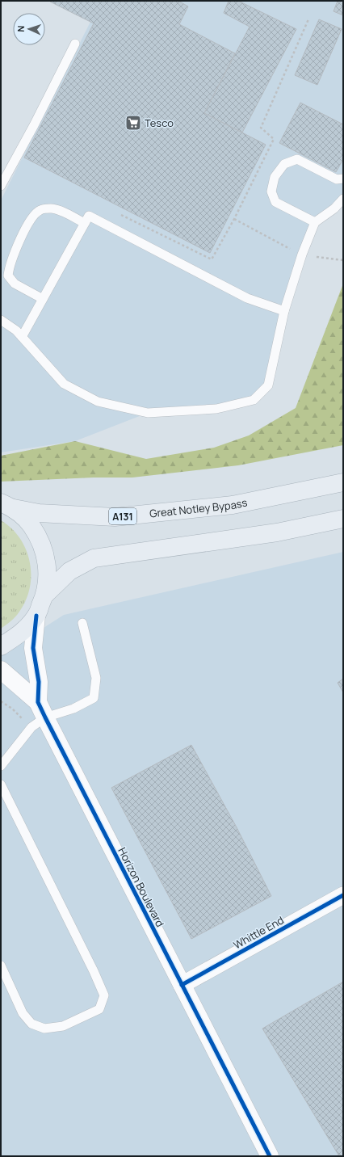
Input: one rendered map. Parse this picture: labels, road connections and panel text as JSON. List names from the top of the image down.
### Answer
{
  "streets": {
    "highway": ["Great Notley Bypass", "A131"],
    "street": ["Horizon Boulevard", "Whittle End"]
  },
  "crossings": [
    ["Horizon Boulevard", "Whittle End"]
  ],
  "places": {
    "supermarket": ["Tesco"]
  },
  "north": "left"
}
